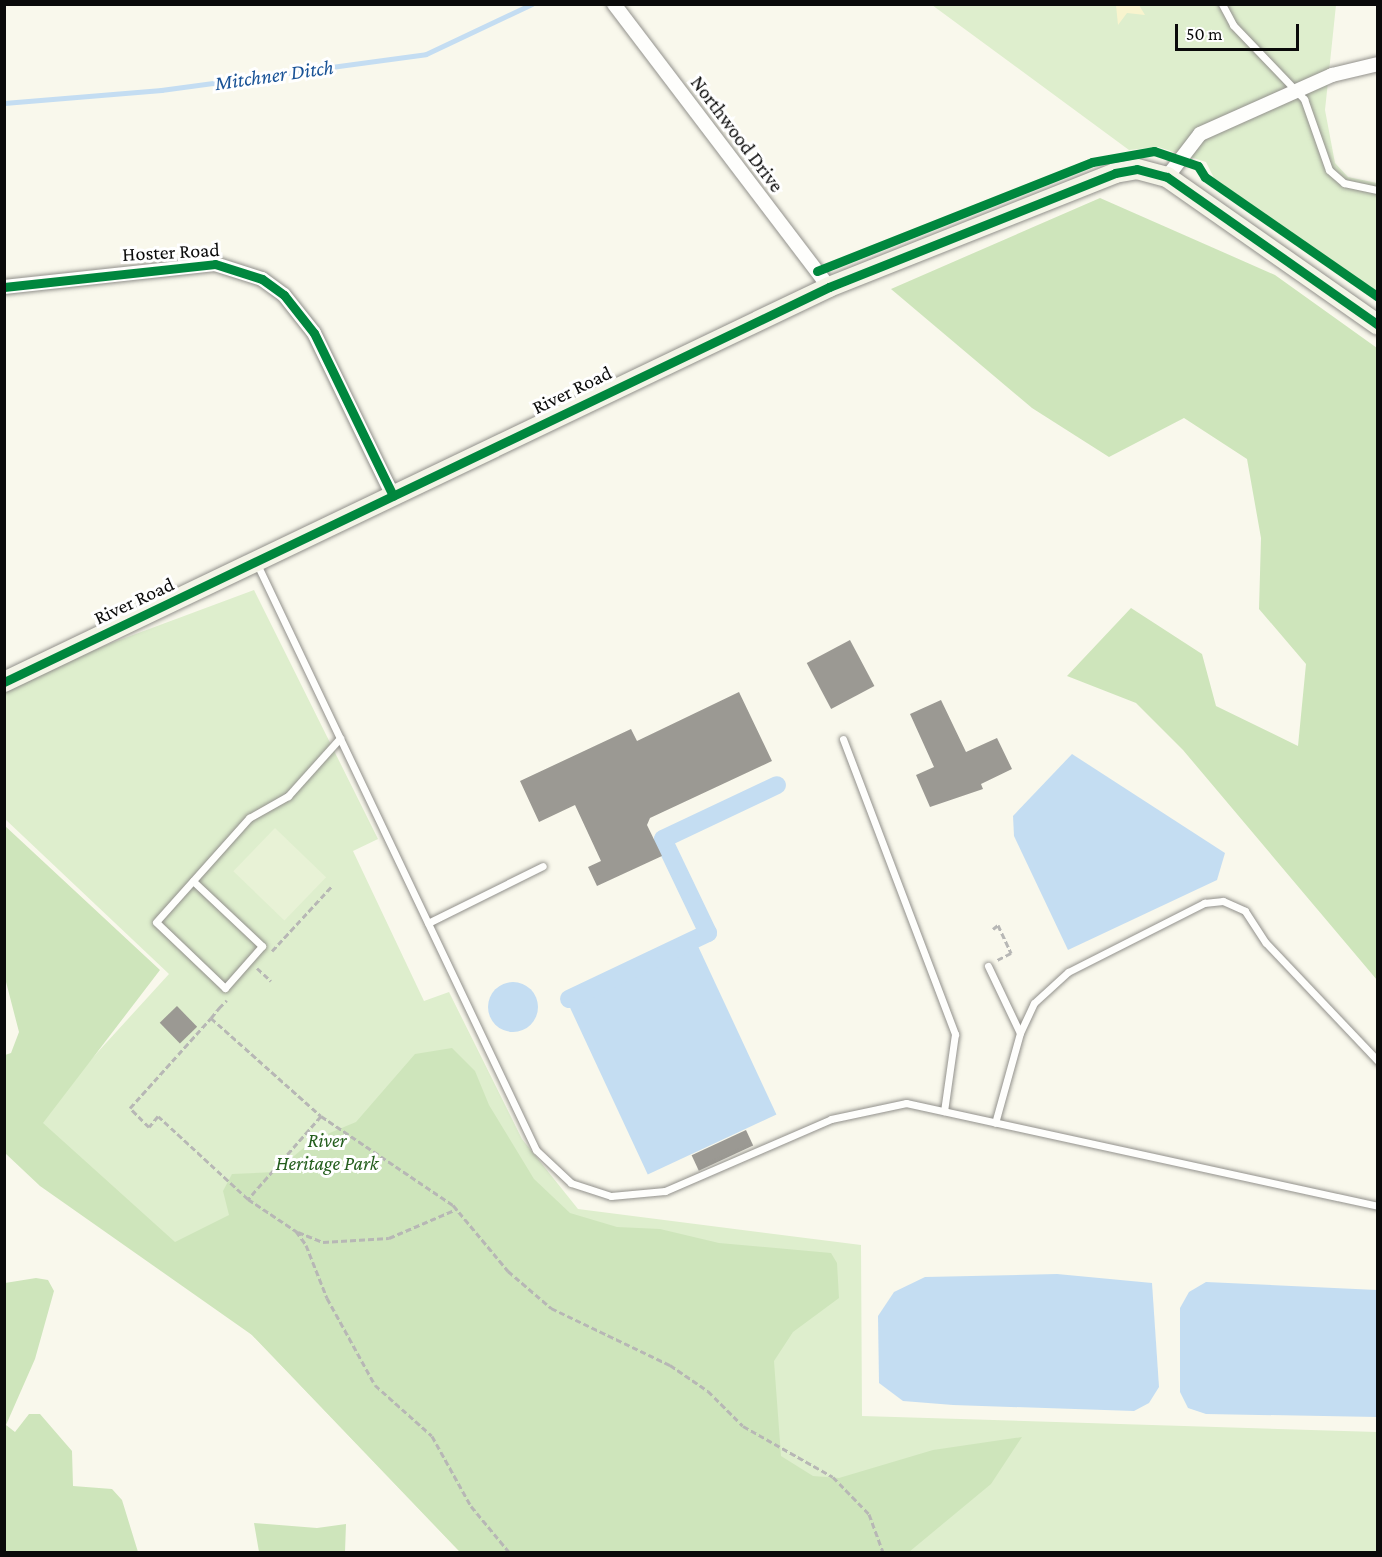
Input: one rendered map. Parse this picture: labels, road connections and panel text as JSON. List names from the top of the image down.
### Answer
{
  "streets": {
    "street": ["Northwood Drive", "Hoster Road", "River Road"]
  },
  "crossings": [
    ["Northwood Drive", "River Road"],
    ["Hoster Road", "River Road"]
  ],
  "water": ["Mitchner Ditch"],
  "parks": ["River Heritage Park"],
  "scale_bar": "50 m"
}
